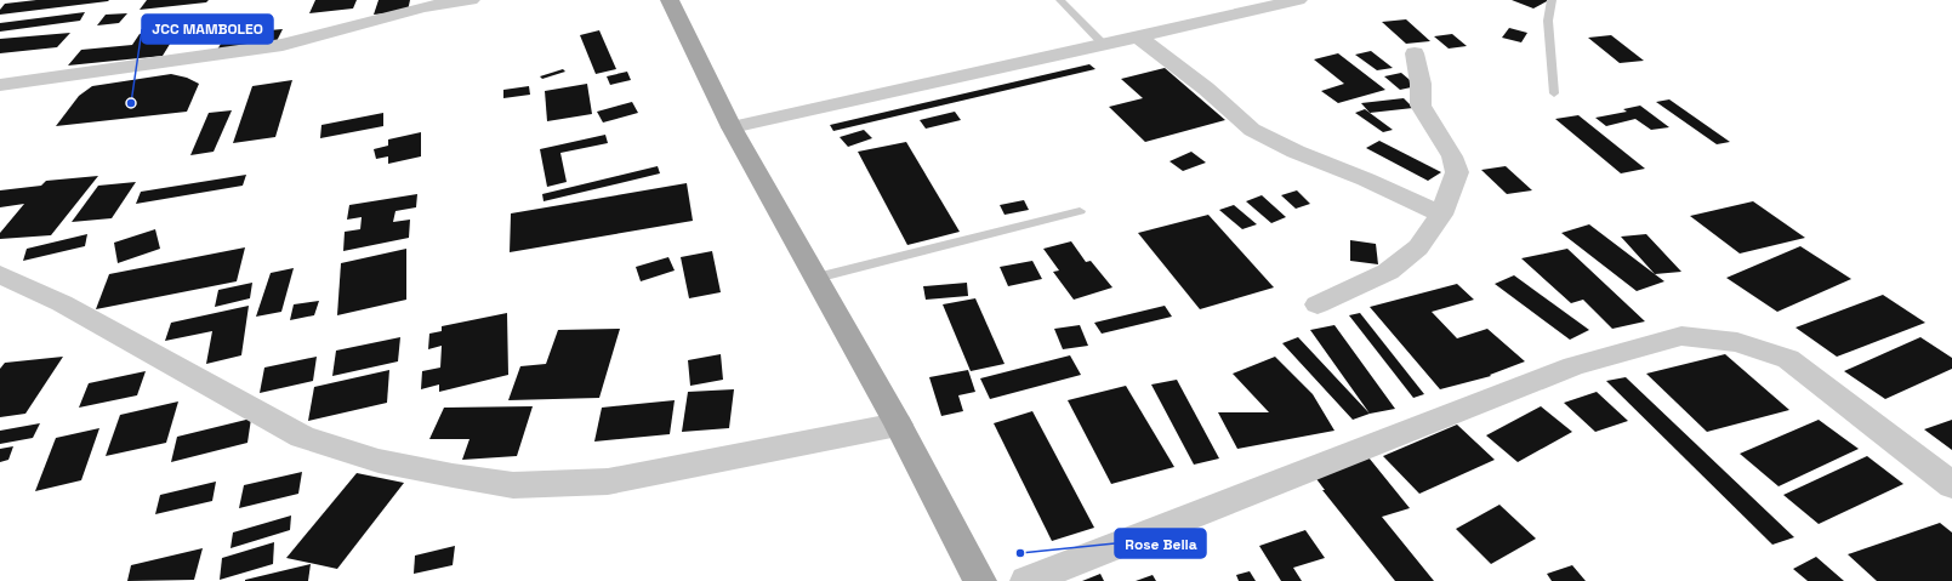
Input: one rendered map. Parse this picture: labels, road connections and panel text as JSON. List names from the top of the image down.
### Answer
{
  "places": ["JCC MAMBOLEO", "Rose Bella"]
}
